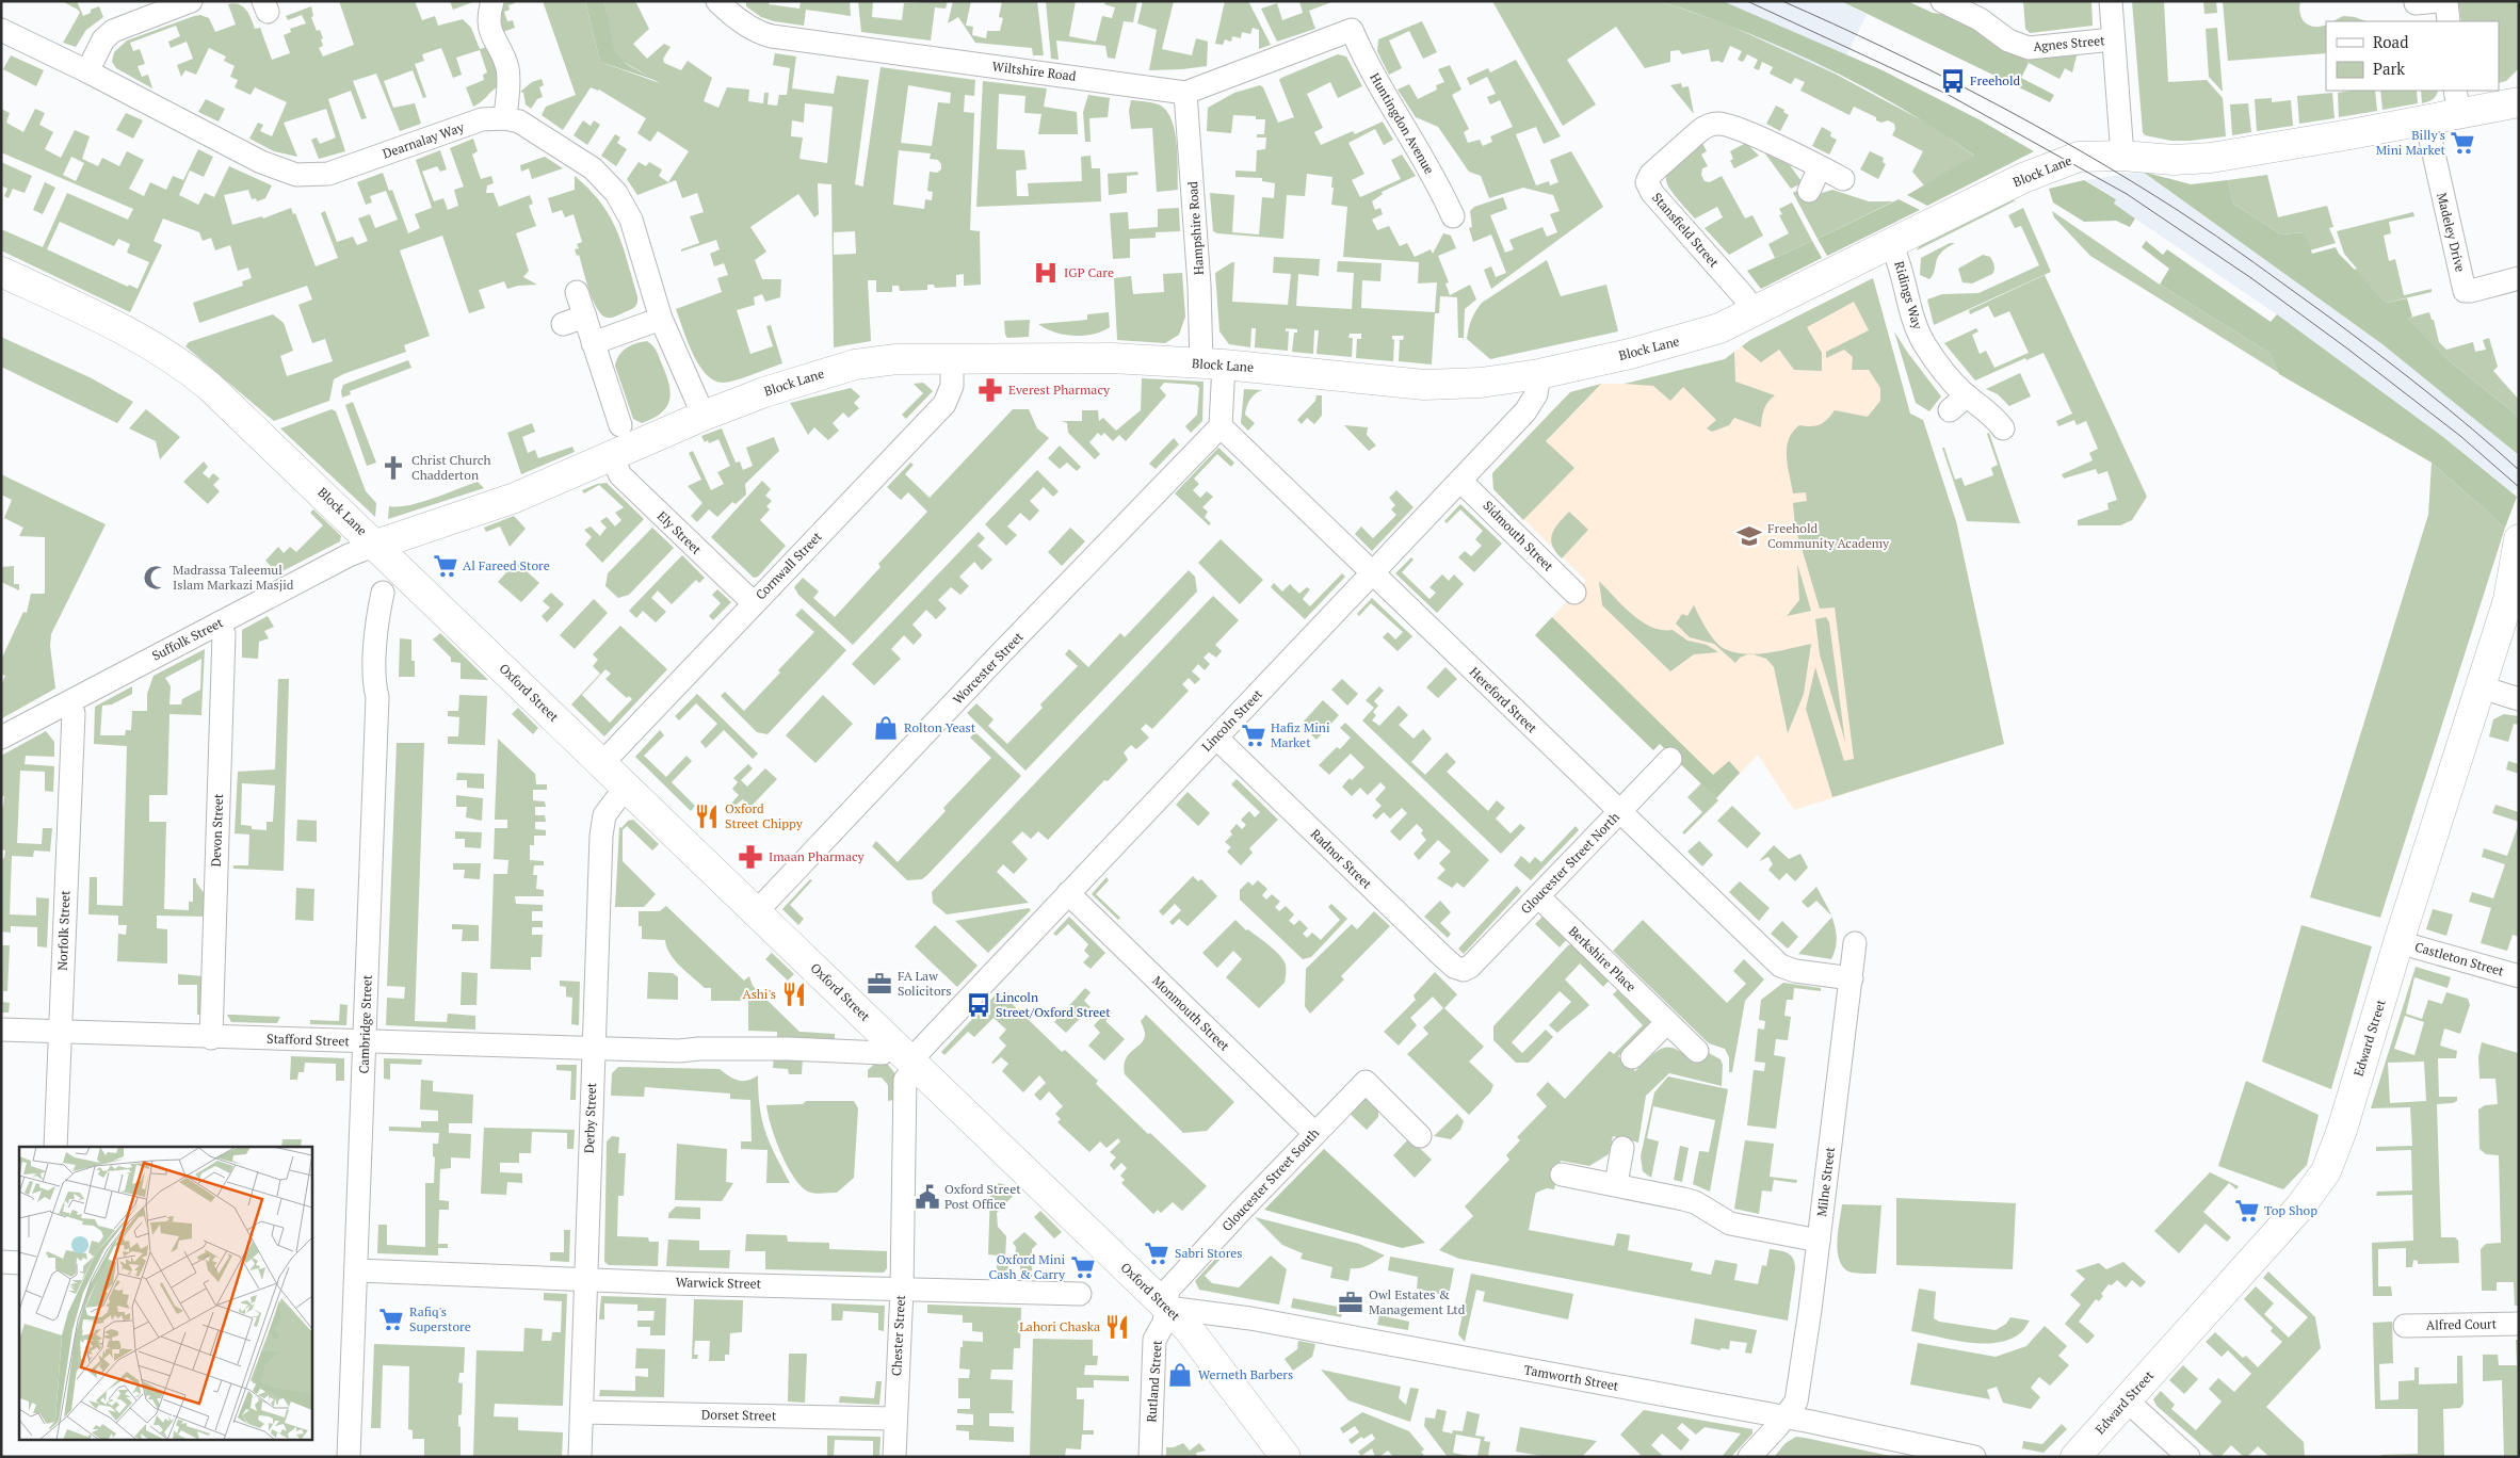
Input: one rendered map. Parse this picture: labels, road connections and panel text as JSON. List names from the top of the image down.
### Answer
{
  "streets": {
    "main road": ["Block Lane", "Oxford Street", "Edward Street"],
    "street": [
      "Agnes Street",
      "Wiltshire Road",
      "Huntingdon Avenue",
      "Dearnalay Way",
      "Hampshire Road",
      "Stansfield Street",
      "Madeley Drive",
      "Ridings Way",
      "Ely Street",
      "Sidmouth Street",
      "Cornwall Street",
      "Suffolk Street",
      "Worcester Street",
      "Hereford Street",
      "Lincoln Street",
      "Devon Street",
      "Radnor Street",
      "Gloucester Street North",
      "Norfolk Street",
      "Berkshire Place",
      "Castleton Street",
      "Monmouth Street",
      "Cambridge Street",
      "Stafford Street",
      "Derby Street",
      "Gloucester Street South",
      "Milne Street",
      "Warwick Street",
      "Alfred Court",
      "Chester Street",
      "Tamworth Street",
      "Rutland Street",
      "Dorset Street"
    ]
  },
  "crossings": [
    ["Wiltshire Road", "Huntingdon Avenue"],
    ["Wiltshire Road", "Hampshire Road"],
    ["Dearnalay Way", "Block Lane"],
    ["Block Lane", "Hampshire Road"],
    ["Block Lane", "Stansfield Street"],
    ["Block Lane", "Madeley Drive"],
    ["Block Lane", "Ridings Way"],
    ["Block Lane", "Ely Street"],
    ["Block Lane", "Cornwall Street"],
    ["Block Lane", "Suffolk Street"],
    ["Block Lane", "Oxford Street"],
    ["Block Lane", "Lincoln Street"],
    ["Ely Street", "Cornwall Street"],
    ["Sidmouth Street", "Lincoln Street"],
    ["Cornwall Street", "Oxford Street"],
    ["Suffolk Street", "Oxford Street"],
    ["Suffolk Street", "Devon Street"],
    ["Worcester Street", "Oxford Street"],
    ["Worcester Street", "Hereford Street"],
    ["Oxford Street", "Lincoln Street"],
    ["Oxford Street", "Stafford Street"],
    ["Oxford Street", "Derby Street"],
    ["Oxford Street", "Gloucester Street South"],
    ["Oxford Street", "Chester Street"],
    ["Oxford Street", "Tamworth Street"],
    ["Oxford Street", "Rutland Street"],
    ["Hereford Street", "Lincoln Street"],
    ["Hereford Street", "Gloucester Street North"],
    ["Hereford Street", "Milne Street"],
    ["Lincoln Street", "Radnor Street"],
    ["Lincoln Street", "Monmouth Street"],
    ["Lincoln Street", "Stafford Street"],
    ["Lincoln Street", "Chester Street"],
    ["Devon Street", "Stafford Street"],
    ["Radnor Street", "Gloucester Street North"],
    ["Gloucester Street North", "Berkshire Place"],
    ["Norfolk Street", "Stafford Street"],
    ["Castleton Street", "Edward Street"],
    ["Monmouth Street", "Gloucester Street South"],
    ["Cambridge Street", "Stafford Street"],
    ["Cambridge Street", "Warwick Street"],
    ["Stafford Street", "Derby Street"],
    ["Stafford Street", "Chester Street"],
    ["Derby Street", "Warwick Street"],
    ["Derby Street", "Dorset Street"],
    ["Gloucester Street South", "Tamworth Street"],
    ["Gloucester Street South", "Rutland Street"],
    ["Milne Street", "Tamworth Street"],
    ["Warwick Street", "Chester Street"],
    ["Chester Street", "Dorset Street"],
    ["Tamworth Street", "Rutland Street"]
  ],
  "places": {
    "bus stop": ["Freehold", "Lincoln Street/Oxford Street"],
    "supermarket": [
      "Billy's Mini Market",
      "Al Fareed Store",
      "Hafiz Mini Market",
      "Top Shop",
      "Sabri Stores",
      "Oxford Mini Cash & Carry",
      "Rafiq's Superstore"
    ],
    "hospital": ["IGP Care"],
    "pharmacy": ["Everest Pharmacy", "Imaan Pharmacy"],
    "church": ["Christ Church Chadderton"],
    "school or university": ["Freehold Community Academy"],
    "mosque": ["Madrassa Taleemul Islam Markazi Masjid"],
    "shop": ["Rolton Yeast", "Werneth Barbers"],
    "restaurant": ["Oxford Street Chippy", "Ashi's", "Lahori Chaska"],
    "office": ["FA Law Solicitors", "Owl Estates & Management Ltd"],
    "public building": ["Oxford Street Post Office"]
  },
  "legend": ["Road", "Park"]
}
